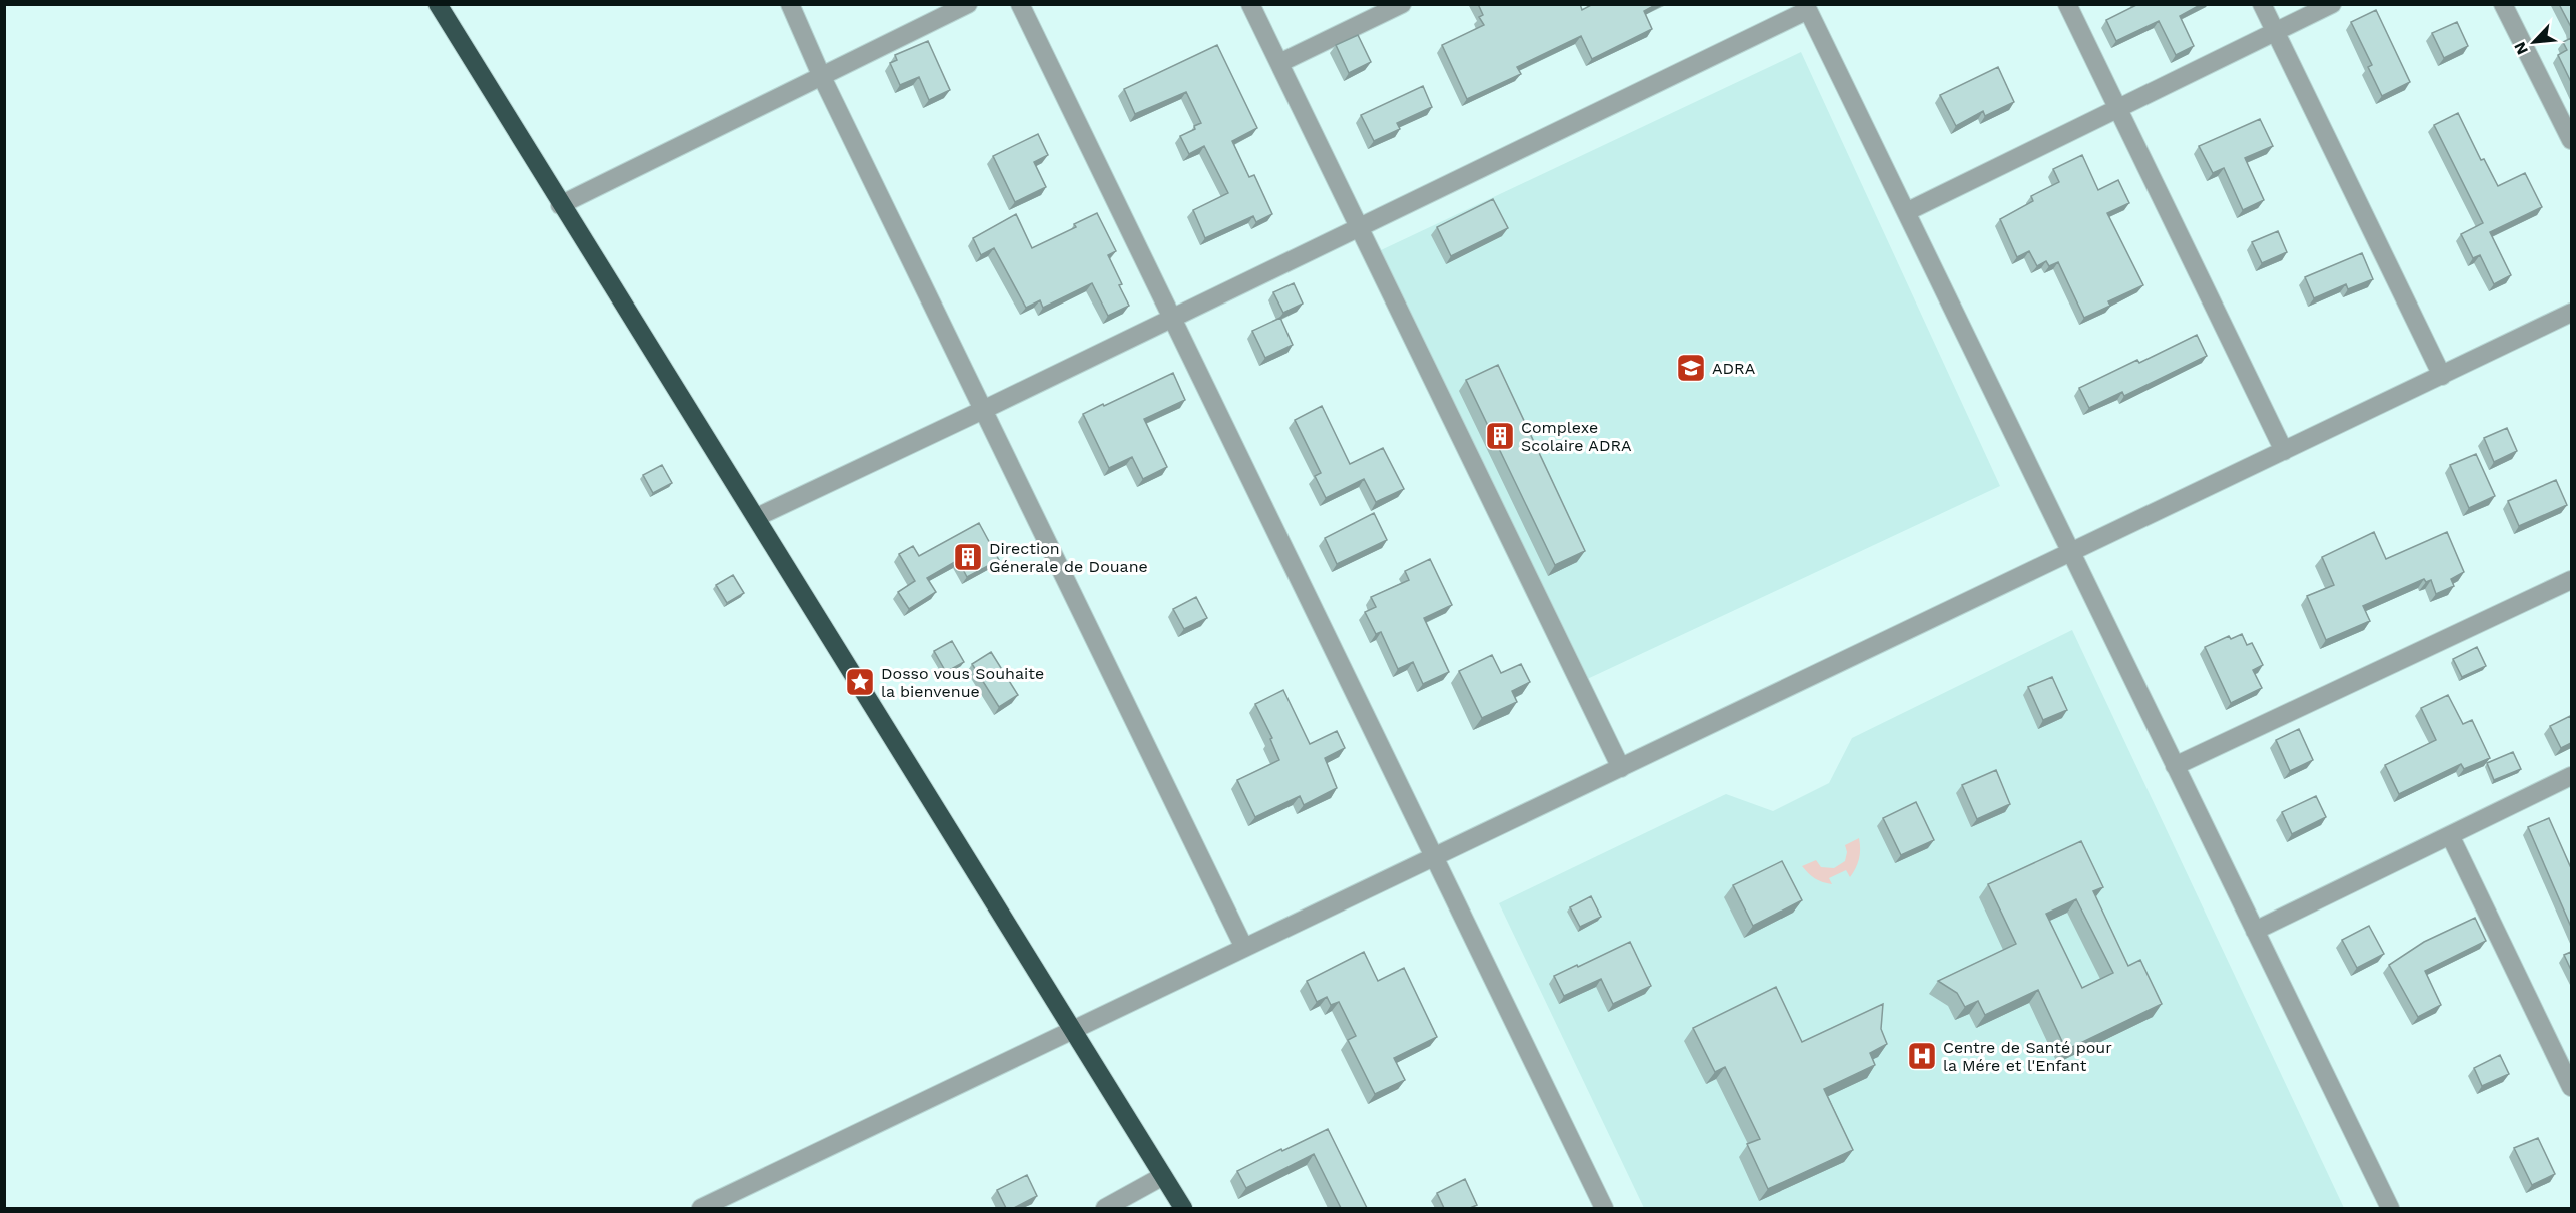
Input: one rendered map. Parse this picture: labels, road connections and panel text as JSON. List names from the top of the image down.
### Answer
{
  "places": {
    "school or university": ["ADRA"],
    "building": ["Complexe Scolaire ADRA", "Direction Génerale de Douane"],
    "place": ["Dosso vous Souhaite la bienvenue"],
    "hospital": ["Centre de Santé pour la Mére et l'Enfant"]
  },
  "north": "bottom left"
}
